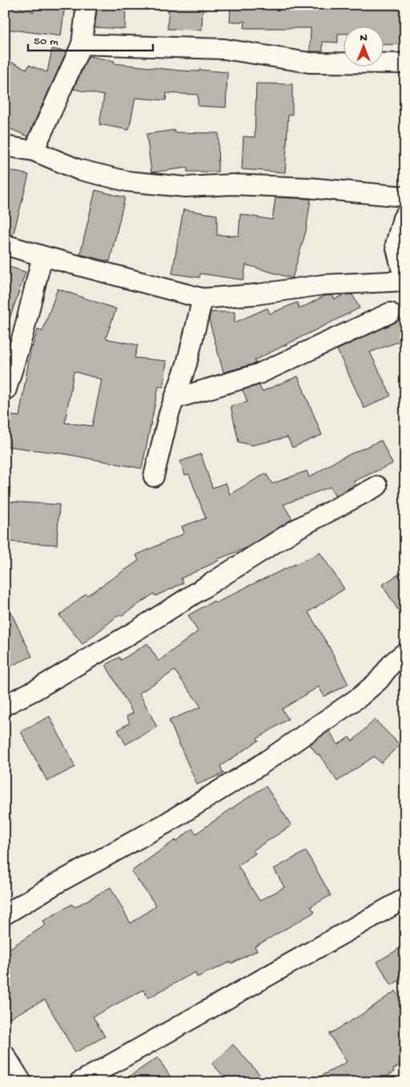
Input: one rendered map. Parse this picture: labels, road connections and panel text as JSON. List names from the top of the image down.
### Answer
{
  "scale_bar": "50 m",
  "north": "top"
}
